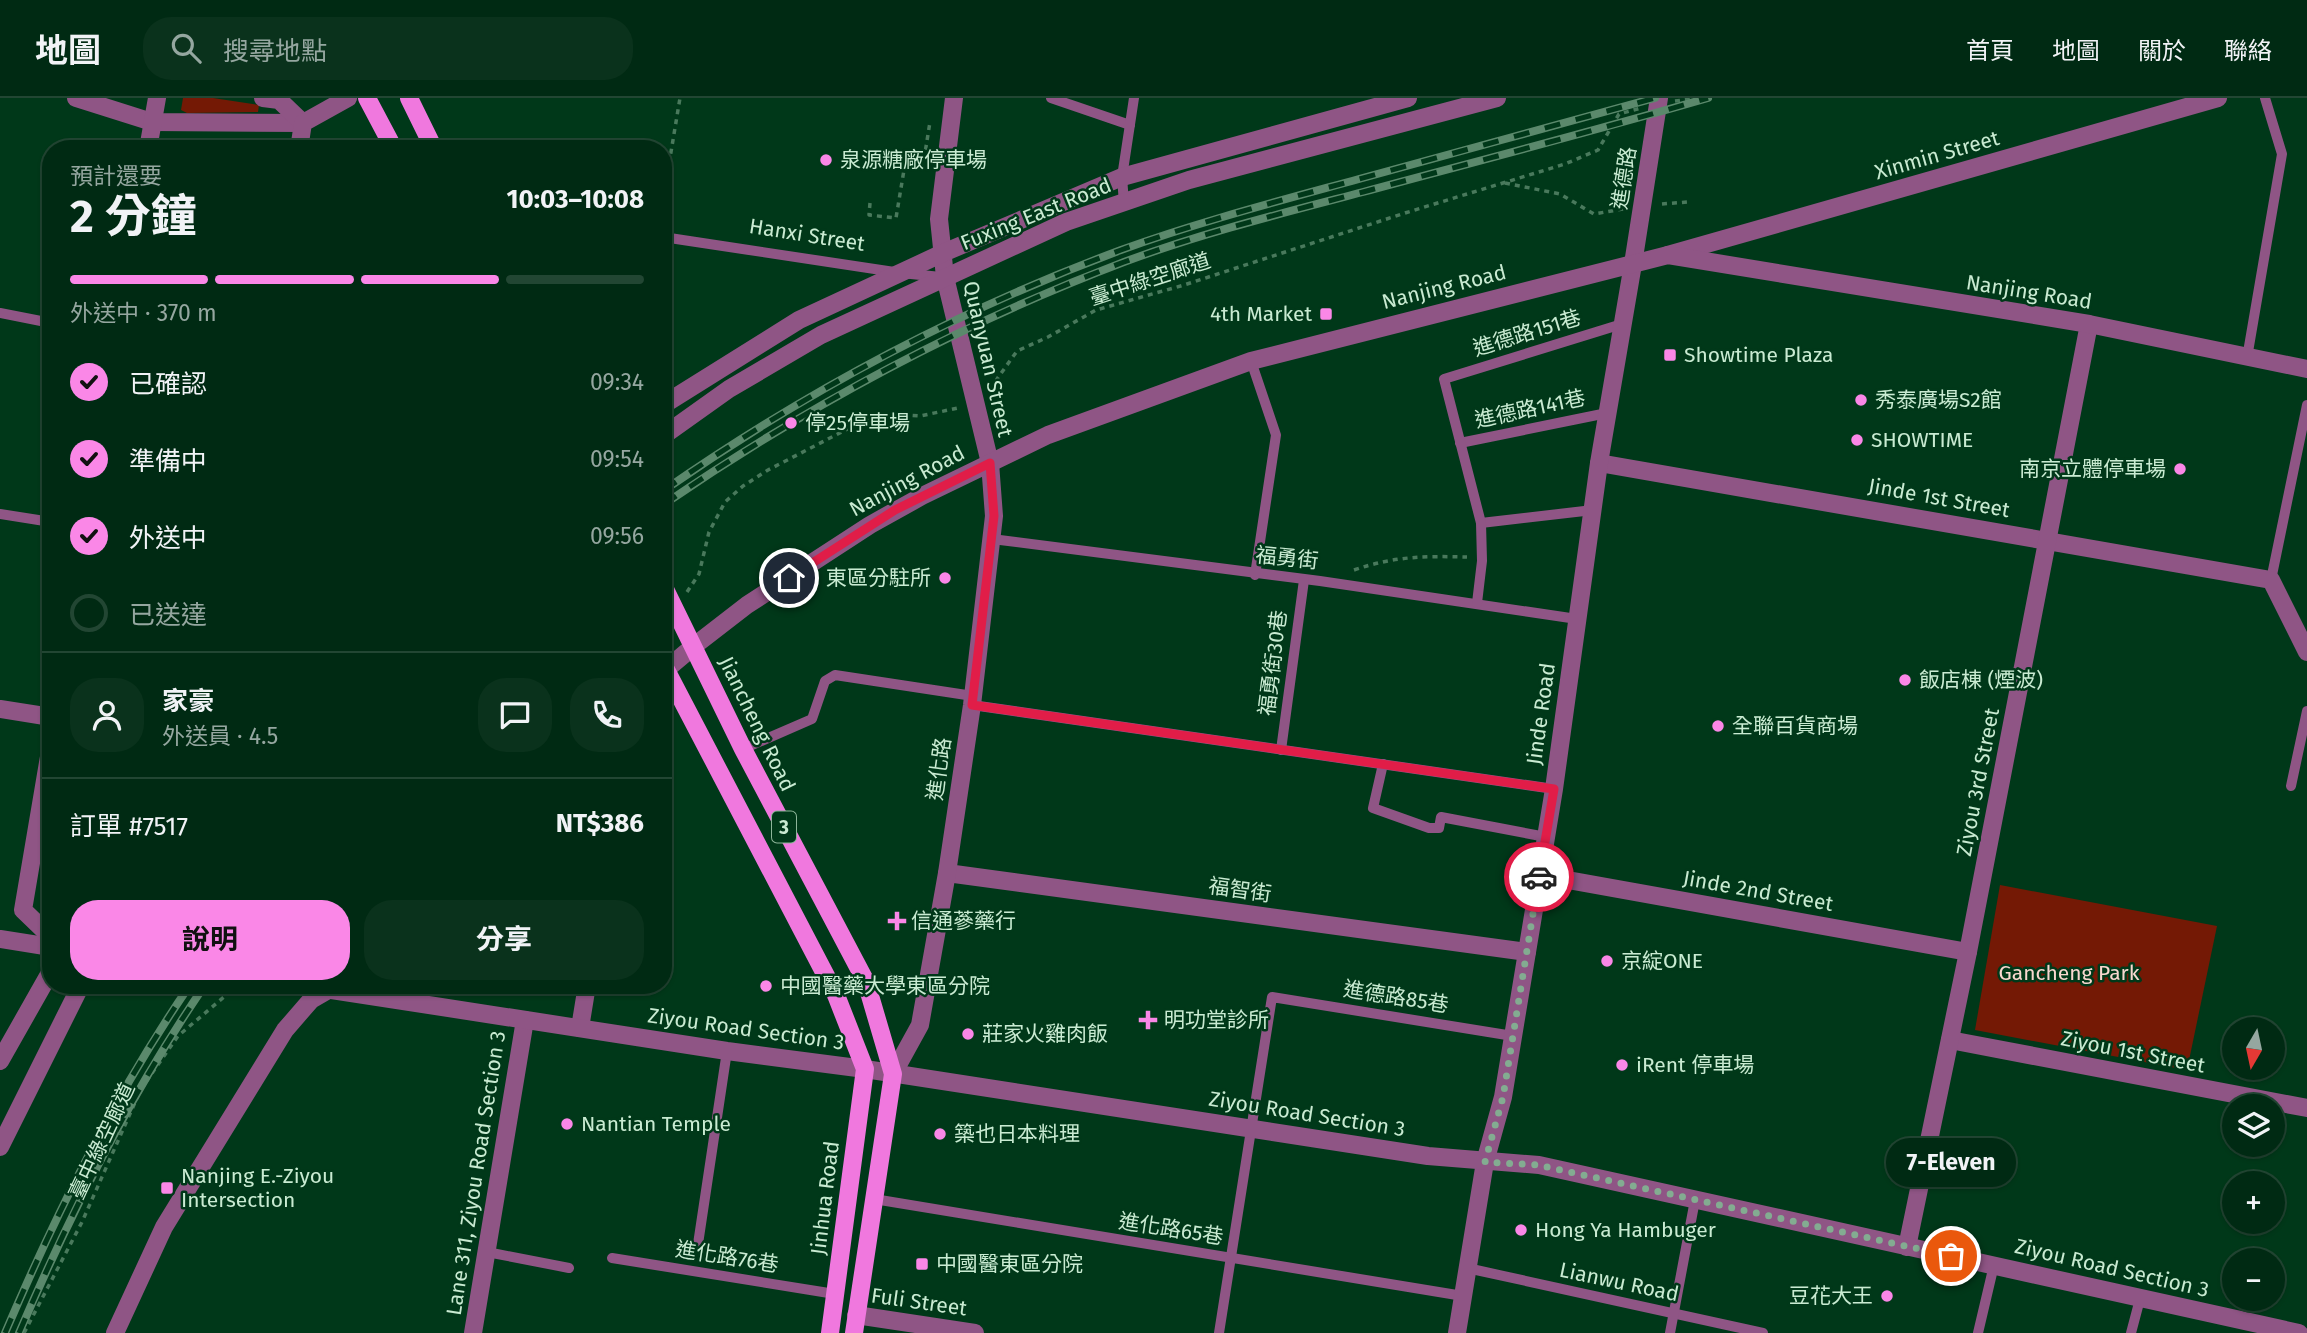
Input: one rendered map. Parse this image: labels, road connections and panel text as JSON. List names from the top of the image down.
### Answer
{
  "streets": {
    "main road": ["Jiancheng Road", "3", "Jinhua Road"],
    "street": [
      "Xinmin Street",
      "進德路",
      "Fuxing East Road",
      "Nanjing Road",
      "Quanyuan Street",
      "Jinde 1st Street",
      "Jinde Road",
      "進化路",
      "Ziyou 3rd Street",
      "福智街",
      "Jinde 2nd Street",
      "Ziyou Road Section 3",
      "Ziyou 1st Street",
      "Lane 311, Ziyou Road Section 3",
      "Fuli Street"
    ],
    "lane": [
      "Hanxi Street",
      "進德路151巷",
      "進德路141巷",
      "福勇街",
      "福勇街30巷",
      "進德路85巷",
      "進化路65巷",
      "進化路76巷",
      "Lianwu Road"
    ],
    "path": ["臺中綠空廊道"]
  },
  "crossings": [
    ["Xinmin Street", "Nanjing Road"],
    ["進德路", "臺中綠空廊道"],
    ["進德路", "Nanjing Road"],
    ["進德路", "Jinde Road"],
    ["Fuxing East Road", "Hanxi Street"],
    ["Fuxing East Road", "Quanyuan Street"],
    ["Hanxi Street", "Quanyuan Street"],
    ["臺中綠空廊道", "Quanyuan Street"],
    ["臺中綠空廊道", "Jiancheng Road"],
    ["Nanjing Road", "Quanyuan Street"],
    ["Nanjing Road", "Jinde Road"],
    ["Nanjing Road", "Jiancheng Road"],
    ["Nanjing Road", "進化路"],
    ["Nanjing Road", "Ziyou 3rd Street"],
    ["進德路151巷", "進德路141巷"],
    ["進德路151巷", "Jinde Road"],
    ["Quanyuan Street", "進化路"],
    ["進德路141巷", "Jinde Road"],
    ["Jinde 1st Street", "Jinde Road"],
    ["Jinde 1st Street", "Ziyou 3rd Street"],
    ["福勇街", "福勇街30巷"],
    ["福勇街", "Jinde Road"],
    ["福勇街", "進化路"],
    ["Jinde Road", "福智街"],
    ["Jinde Road", "Jinde 2nd Street"],
    ["Jinde Road", "進德路85巷"],
    ["Jinde Road", "Ziyou Road Section 3"],
    ["Jinde Road", "進化路65巷"],
    ["Jinde Road", "Lianwu Road"],
    ["Jiancheng Road", "進化路"],
    ["Jiancheng Road", "3"],
    ["Jiancheng Road", "Ziyou Road Section 3"],
    ["進化路", "3"],
    ["進化路", "福智街"],
    ["進化路", "Ziyou Road Section 3"],
    ["Ziyou 3rd Street", "Jinde 2nd Street"],
    ["Ziyou 3rd Street", "Ziyou Road Section 3"],
    ["Ziyou 3rd Street", "Ziyou 1st Street"],
    ["3", "Ziyou Road Section 3"],
    ["3", "Jinhua Road"],
    ["3", "進化路65巷"],
    ["3", "Fuli Street"],
    ["進德路85巷", "Ziyou Road Section 3"],
    ["Ziyou Road Section 3", "Lane 311, Ziyou Road Section 3"],
    ["Ziyou Road Section 3", "Jinhua Road"],
    ["Jinhua Road", "進化路76巷"]
  ],
  "parks": ["Gancheng Park"],
  "places": {
    "other": [
      "泉源糖廠停車場",
      "秀泰廣場S2館",
      "停25停車場",
      "SHOWTIME",
      "南京立體停車場",
      "東區分駐所",
      "飯店棟 (煙波)",
      "全聯百貨商場",
      "京綻ONE",
      "中國醫藥大學東區分院",
      "莊家火雞肉飯",
      "iRent 停車場",
      "Nantian Temple",
      "築也日本料理",
      "Hong Ya Hambuger",
      "7-Eleven",
      "豆花大王"
    ],
    "transit": [
      "4th Market",
      "Showtime Plaza",
      "Nanjing E.-Ziyou Intersection",
      "中國醫東區分院"
    ],
    "health": ["信通蔘藥行", "明功堂診所"]
  },
  "north": "bottom",
  "page": {
    "header": "地圖",
    "search": "搜尋地點",
    "nav": [
      "首頁",
      "地圖",
      "關於",
      "聯絡"
    ],
    "heading": ["2 分鐘", "預計還要", "10:03–10:08"],
    "panel": [
      "家豪",
      "外送員 · 4.5",
      "訂單 #7517",
      "NT$386"
    ],
    "bar": "外送中 · 370 m",
    "list": [
      ["已確認", "09:34"],
      ["準備中", "09:54"],
      ["外送中", "09:56"],
      "已送達"
    ],
    "buttons": ["說明", "分享"],
    "map_buttons": ["+", "−"],
    "bubble": "7-Eleven"
  }
}
